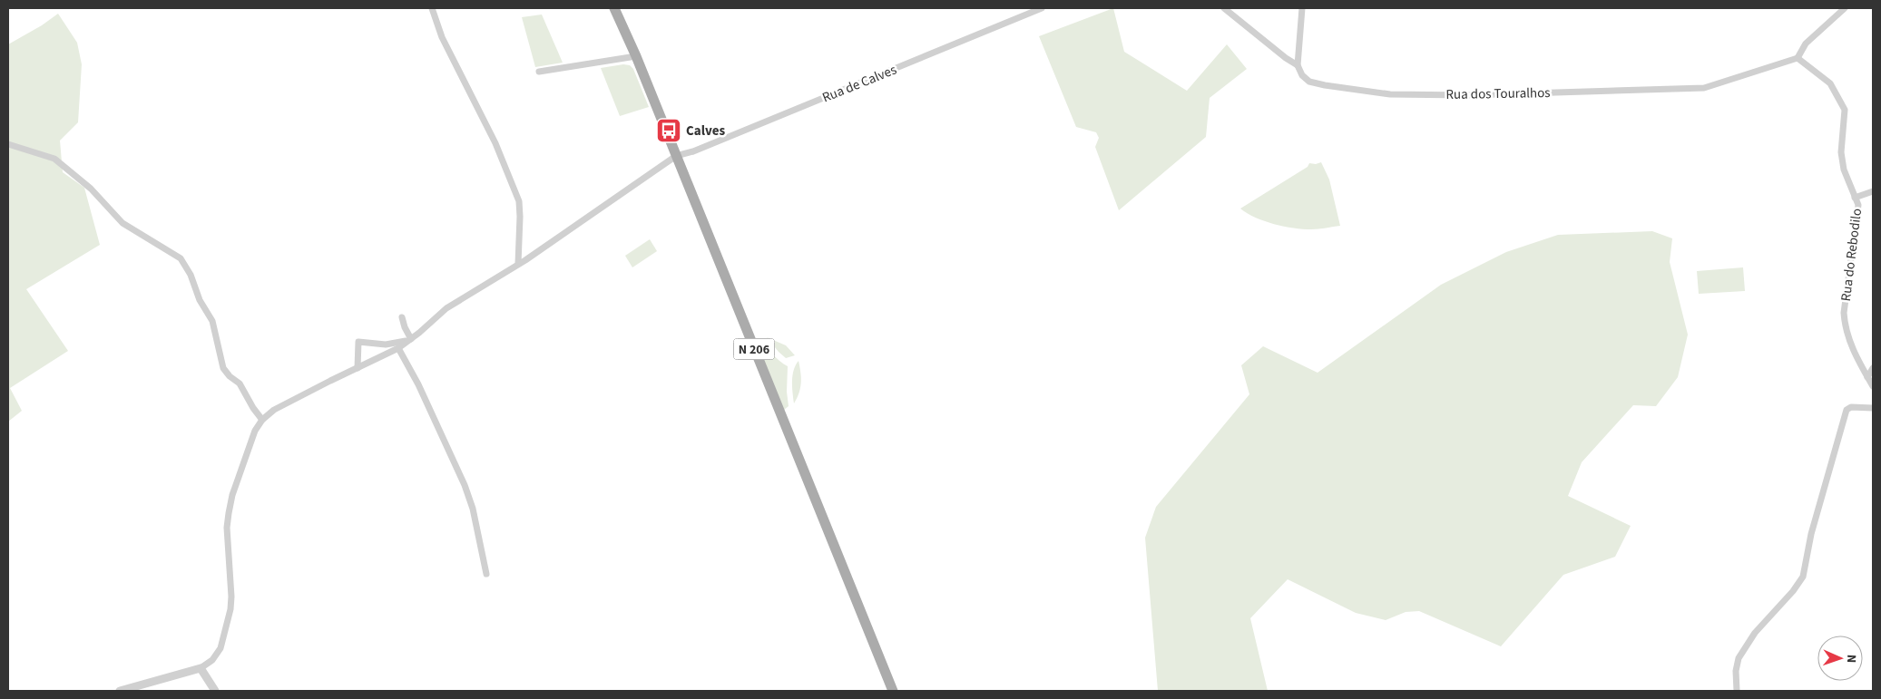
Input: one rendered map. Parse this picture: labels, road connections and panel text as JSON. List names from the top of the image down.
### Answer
{
  "streets": {
    "main road": ["N 206"],
    "street": ["Rua de Calves", "Rua dos Touralhos", "Rua do Rebodilo"]
  },
  "crossings": [
    ["Rua de Calves", "N 206"],
    ["Rua dos Touralhos", "Rua do Rebodilo"]
  ],
  "places": {
    "bus stop": ["Calves"]
  },
  "north": "right"
}
